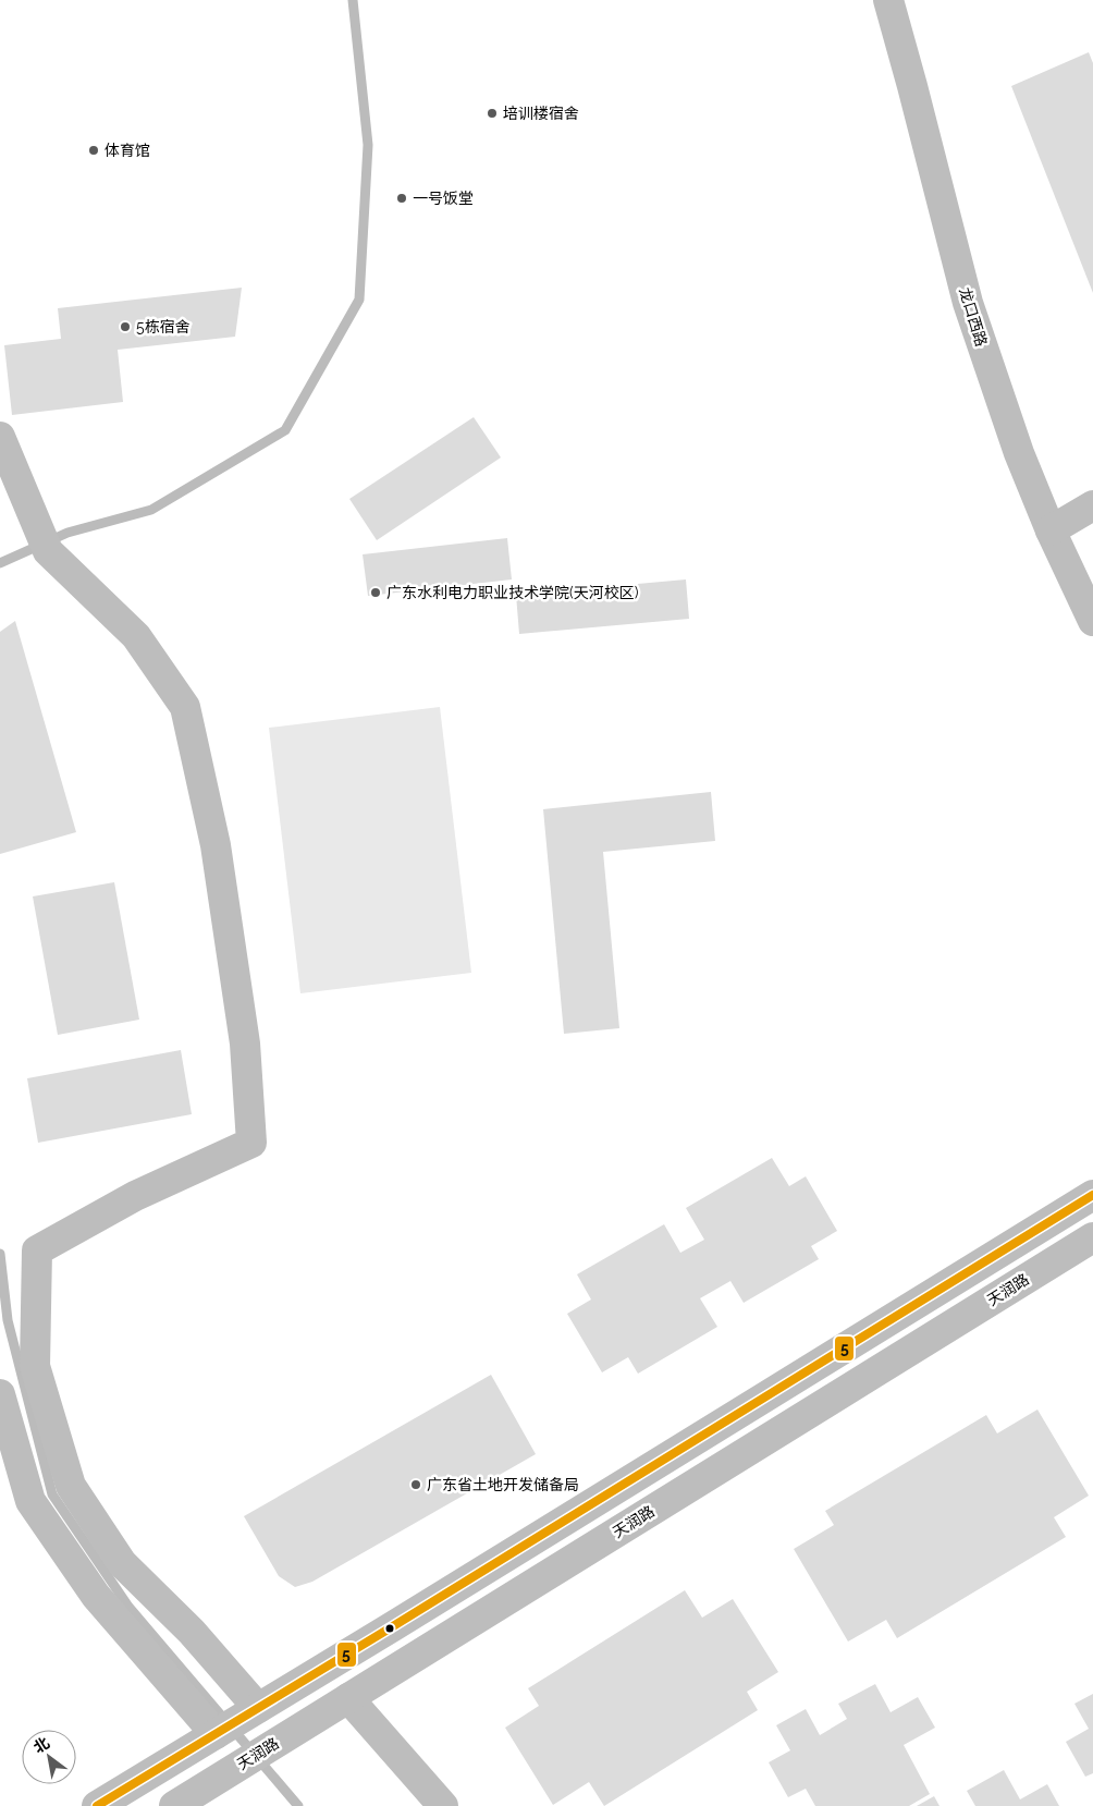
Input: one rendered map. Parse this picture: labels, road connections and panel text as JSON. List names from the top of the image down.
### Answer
{
  "streets": {
    "street": ["龙口西路", "天润路"]
  },
  "places": [
    "培训楼宿舍",
    "体育馆",
    "一号饭堂",
    "5栋宿舍",
    "广东水利电力职业技术学院(天河校区)",
    "广东省土地开发储备局"
  ],
  "lines": ["transit line 5"],
  "north": "top left"
}
